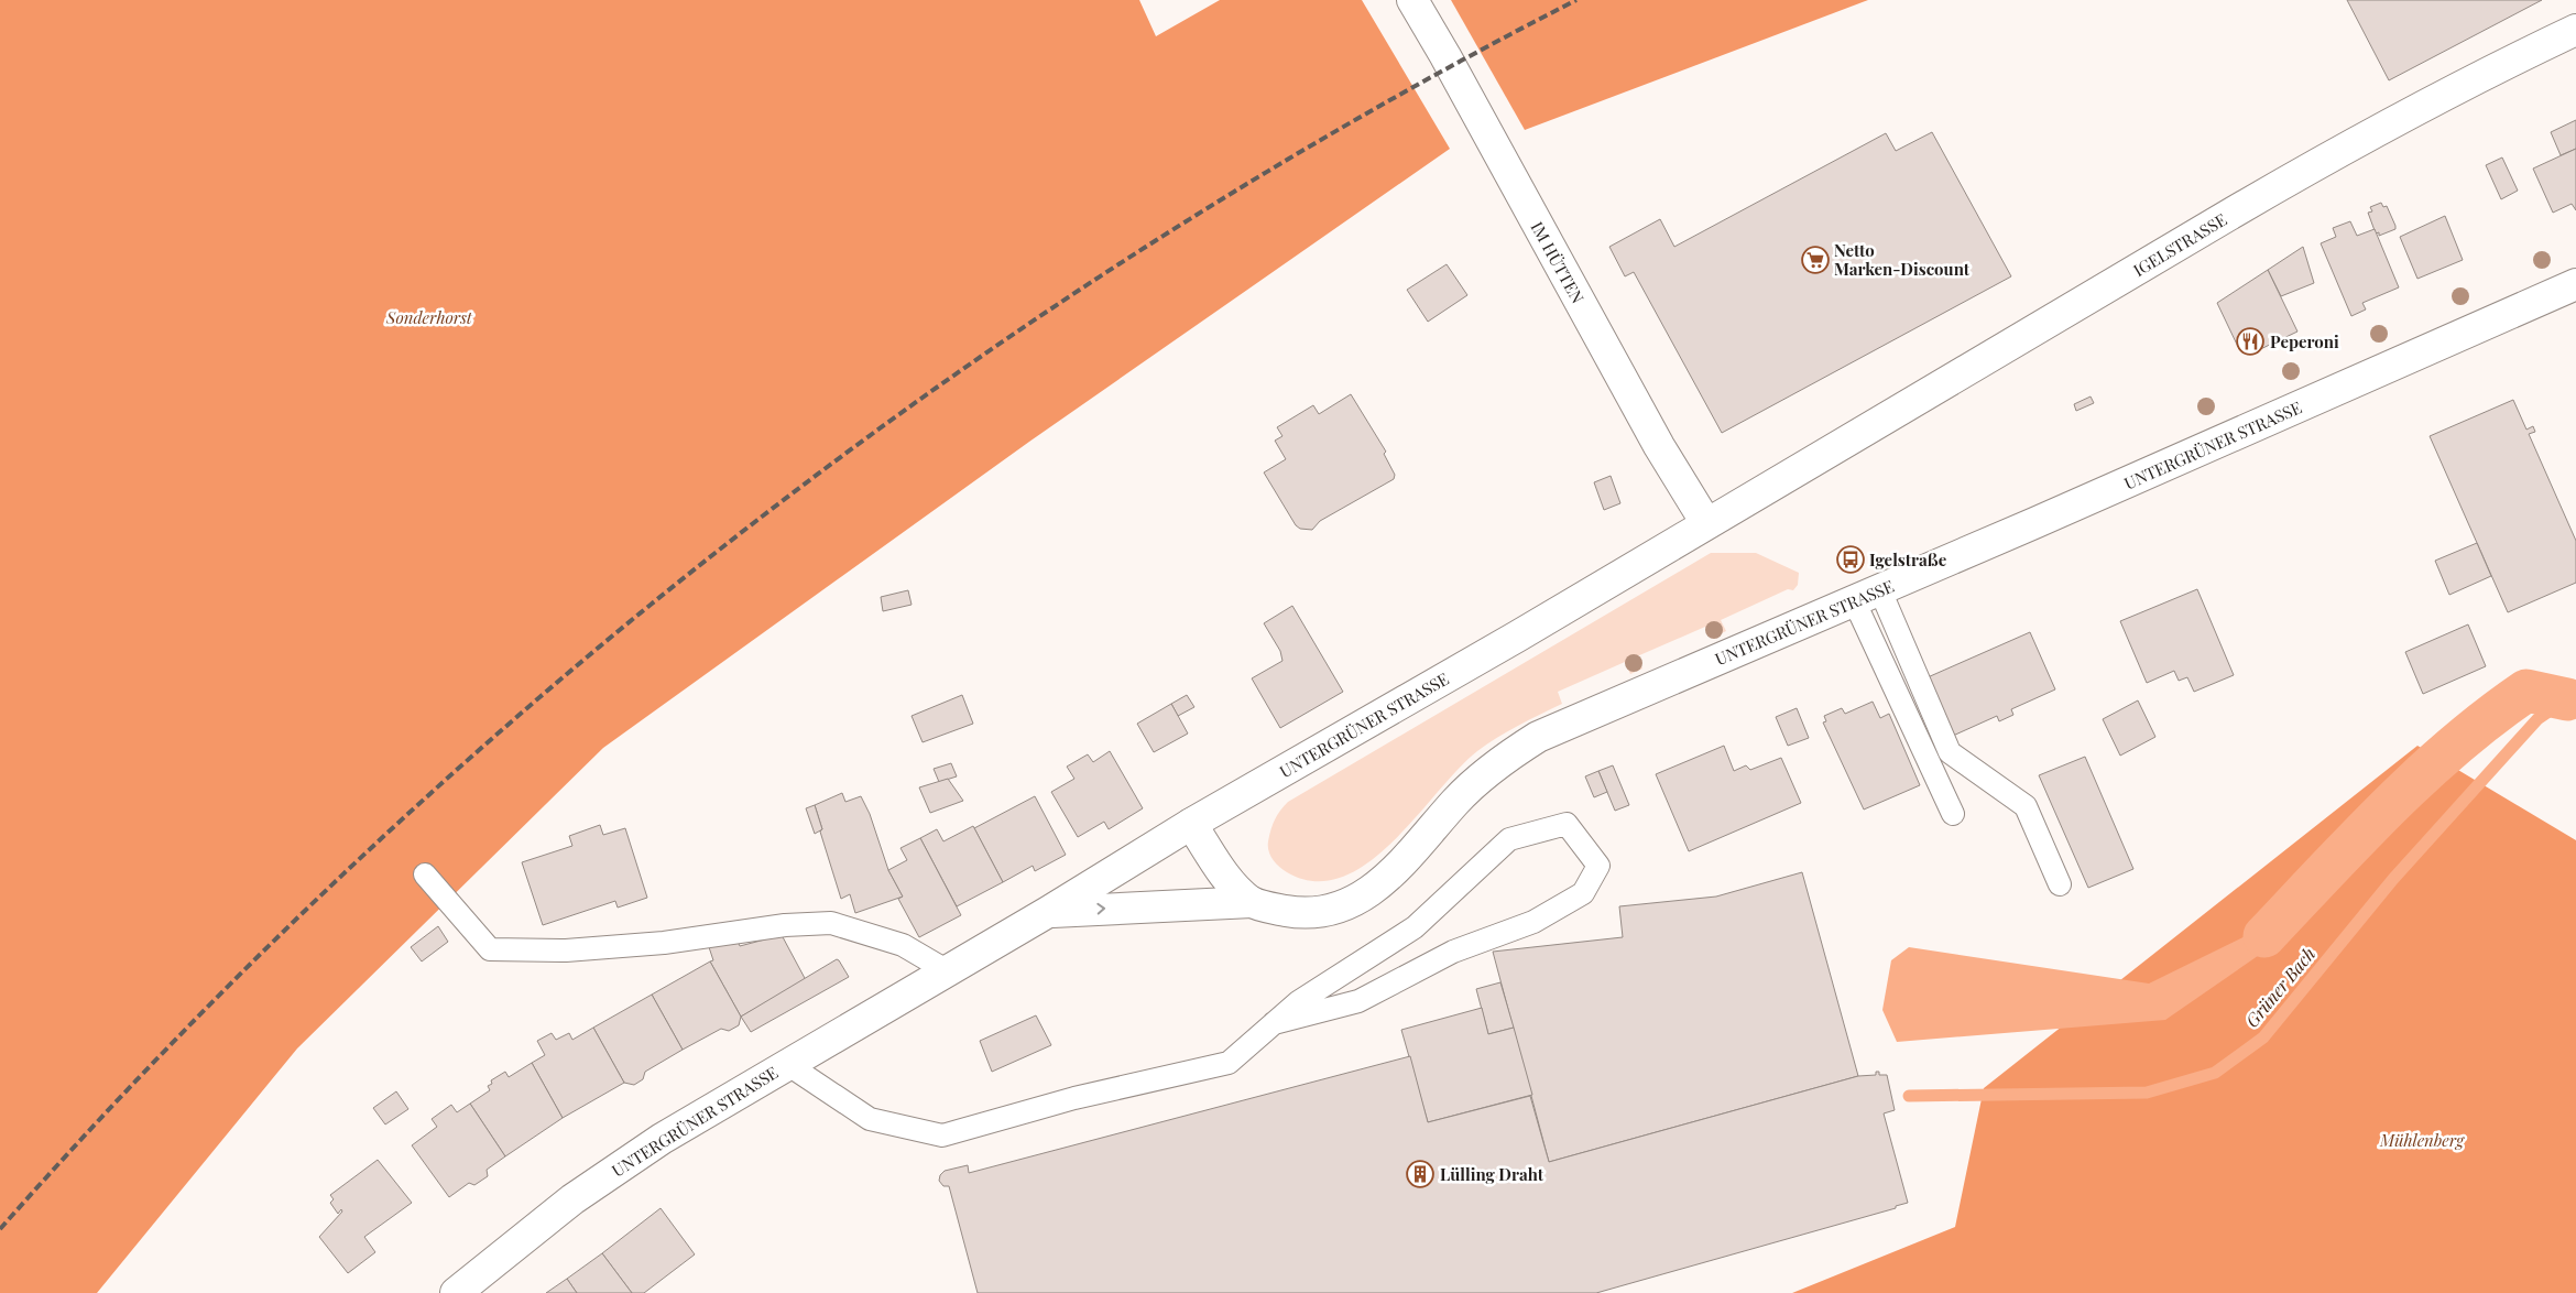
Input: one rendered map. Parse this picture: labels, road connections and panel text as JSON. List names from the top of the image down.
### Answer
{
  "streets": {
    "main road": ["IGELSTRASSE", "IM HÜTTEN", "UNTERGRÜNER STRASSE"]
  },
  "crossings": [
    ["IGELSTRASSE", "IM HÜTTEN"],
    ["IGELSTRASSE", "UNTERGRÜNER STRASSE"],
    ["IM HÜTTEN", "UNTERGRÜNER STRASSE"]
  ],
  "water": ["Grüner Bach"],
  "parks": ["Sonderhorst", "Mühlenberg"],
  "places": {
    "supermarket": ["Netto Marken-Discount"],
    "restaurant": ["Peperoni"],
    "bus stop": ["Igelstraße"],
    "building": ["Lülling Draht"]
  }
}
